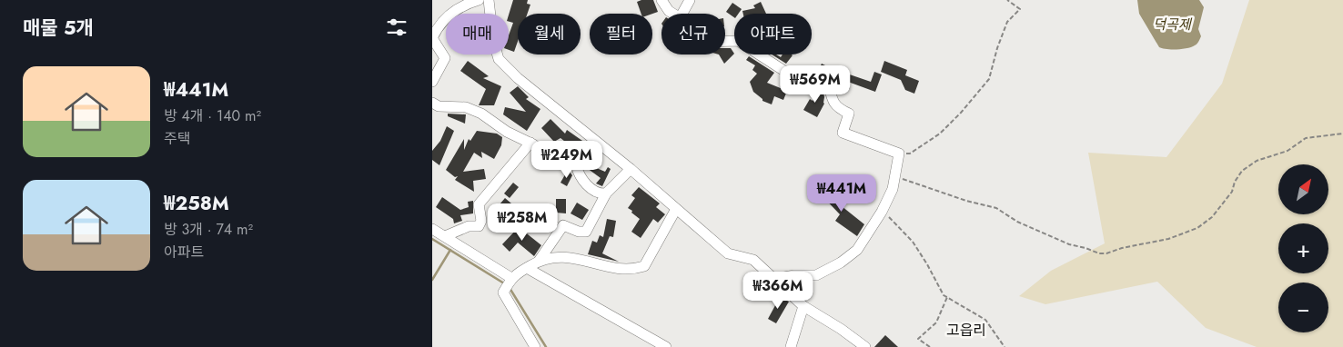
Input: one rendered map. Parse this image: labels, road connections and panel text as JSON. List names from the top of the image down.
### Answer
{
  "districts": ["고읍리"],
  "water": ["덕곡제"],
  "north": "top right",
  "page": {
    "heading": "매물 5개",
    "chip": [
      "매매",
      "월세",
      "필터",
      "신규",
      "아파트"
    ],
    "list": [
      {
        "name": "₩441M",
        "note": "방 4개 · 140 m² · 주택"
      },
      {
        "name": "₩258M",
        "note": "방 3개 · 74 m² · 아파트"
      }
    ],
    "price": [
      "₩569M",
      "₩249M",
      "₩441M",
      "₩258M",
      "₩366M"
    ],
    "map_buttons": ["+", "−"]
  }
}
